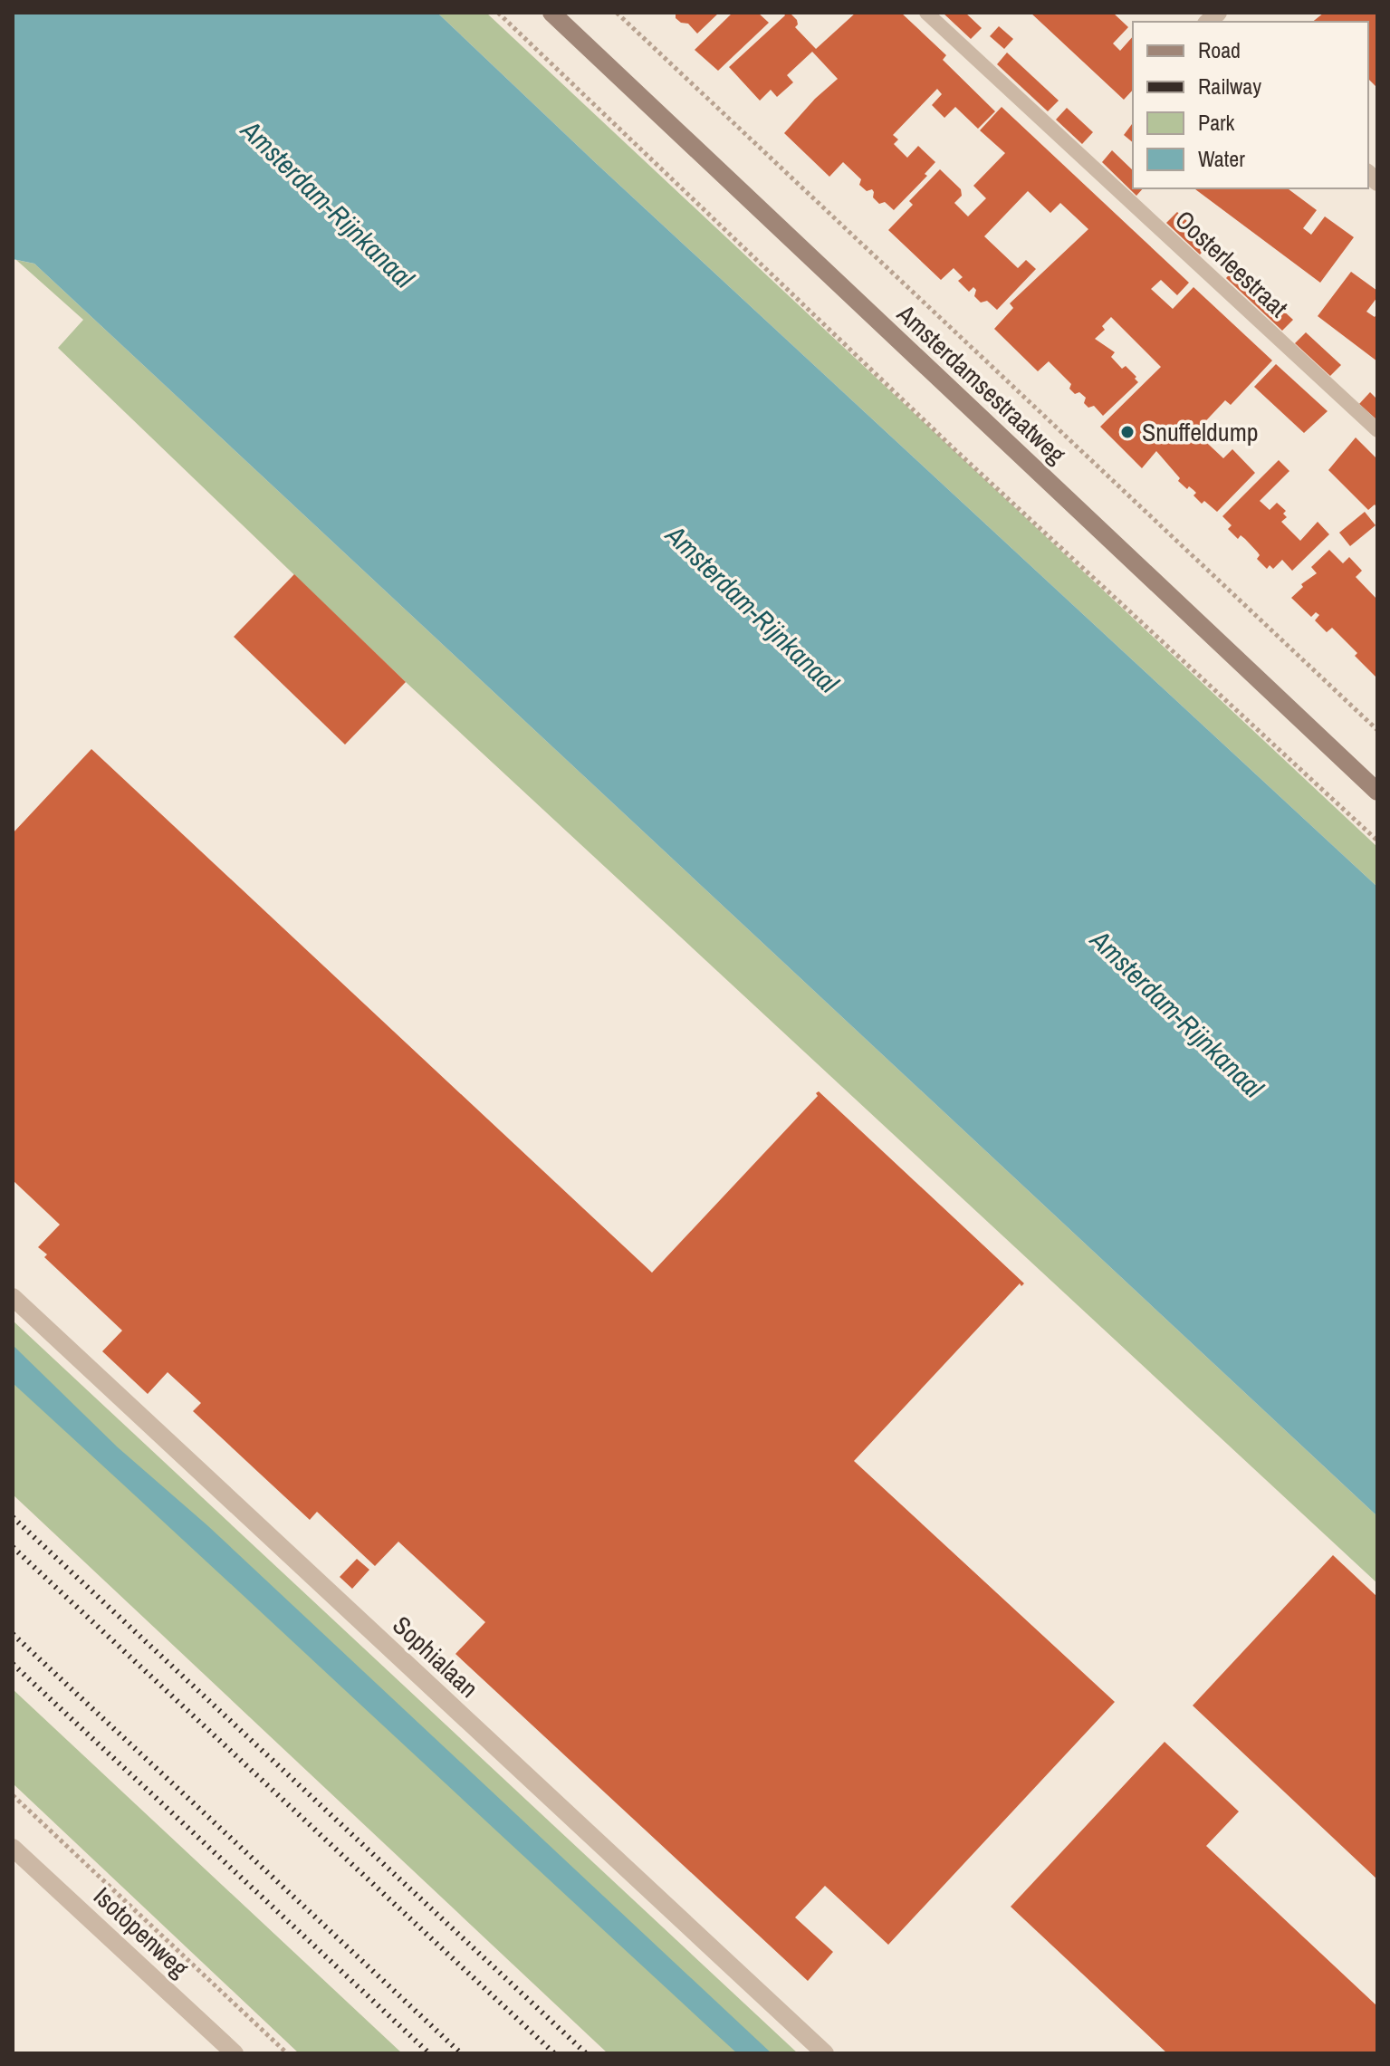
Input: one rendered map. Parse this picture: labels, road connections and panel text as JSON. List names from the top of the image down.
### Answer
{
  "streets": {
    "main road": ["Amsterdamsestraatweg"],
    "street": ["Sophialaan", "Isotopenweg"],
    "lane": ["Oosterleestraat"]
  },
  "water": ["Amsterdam-Rijnkanaal"],
  "places": ["Snuffeldump"],
  "legend": [
    "Road",
    "Railway",
    "Park",
    "Water"
  ]
}
